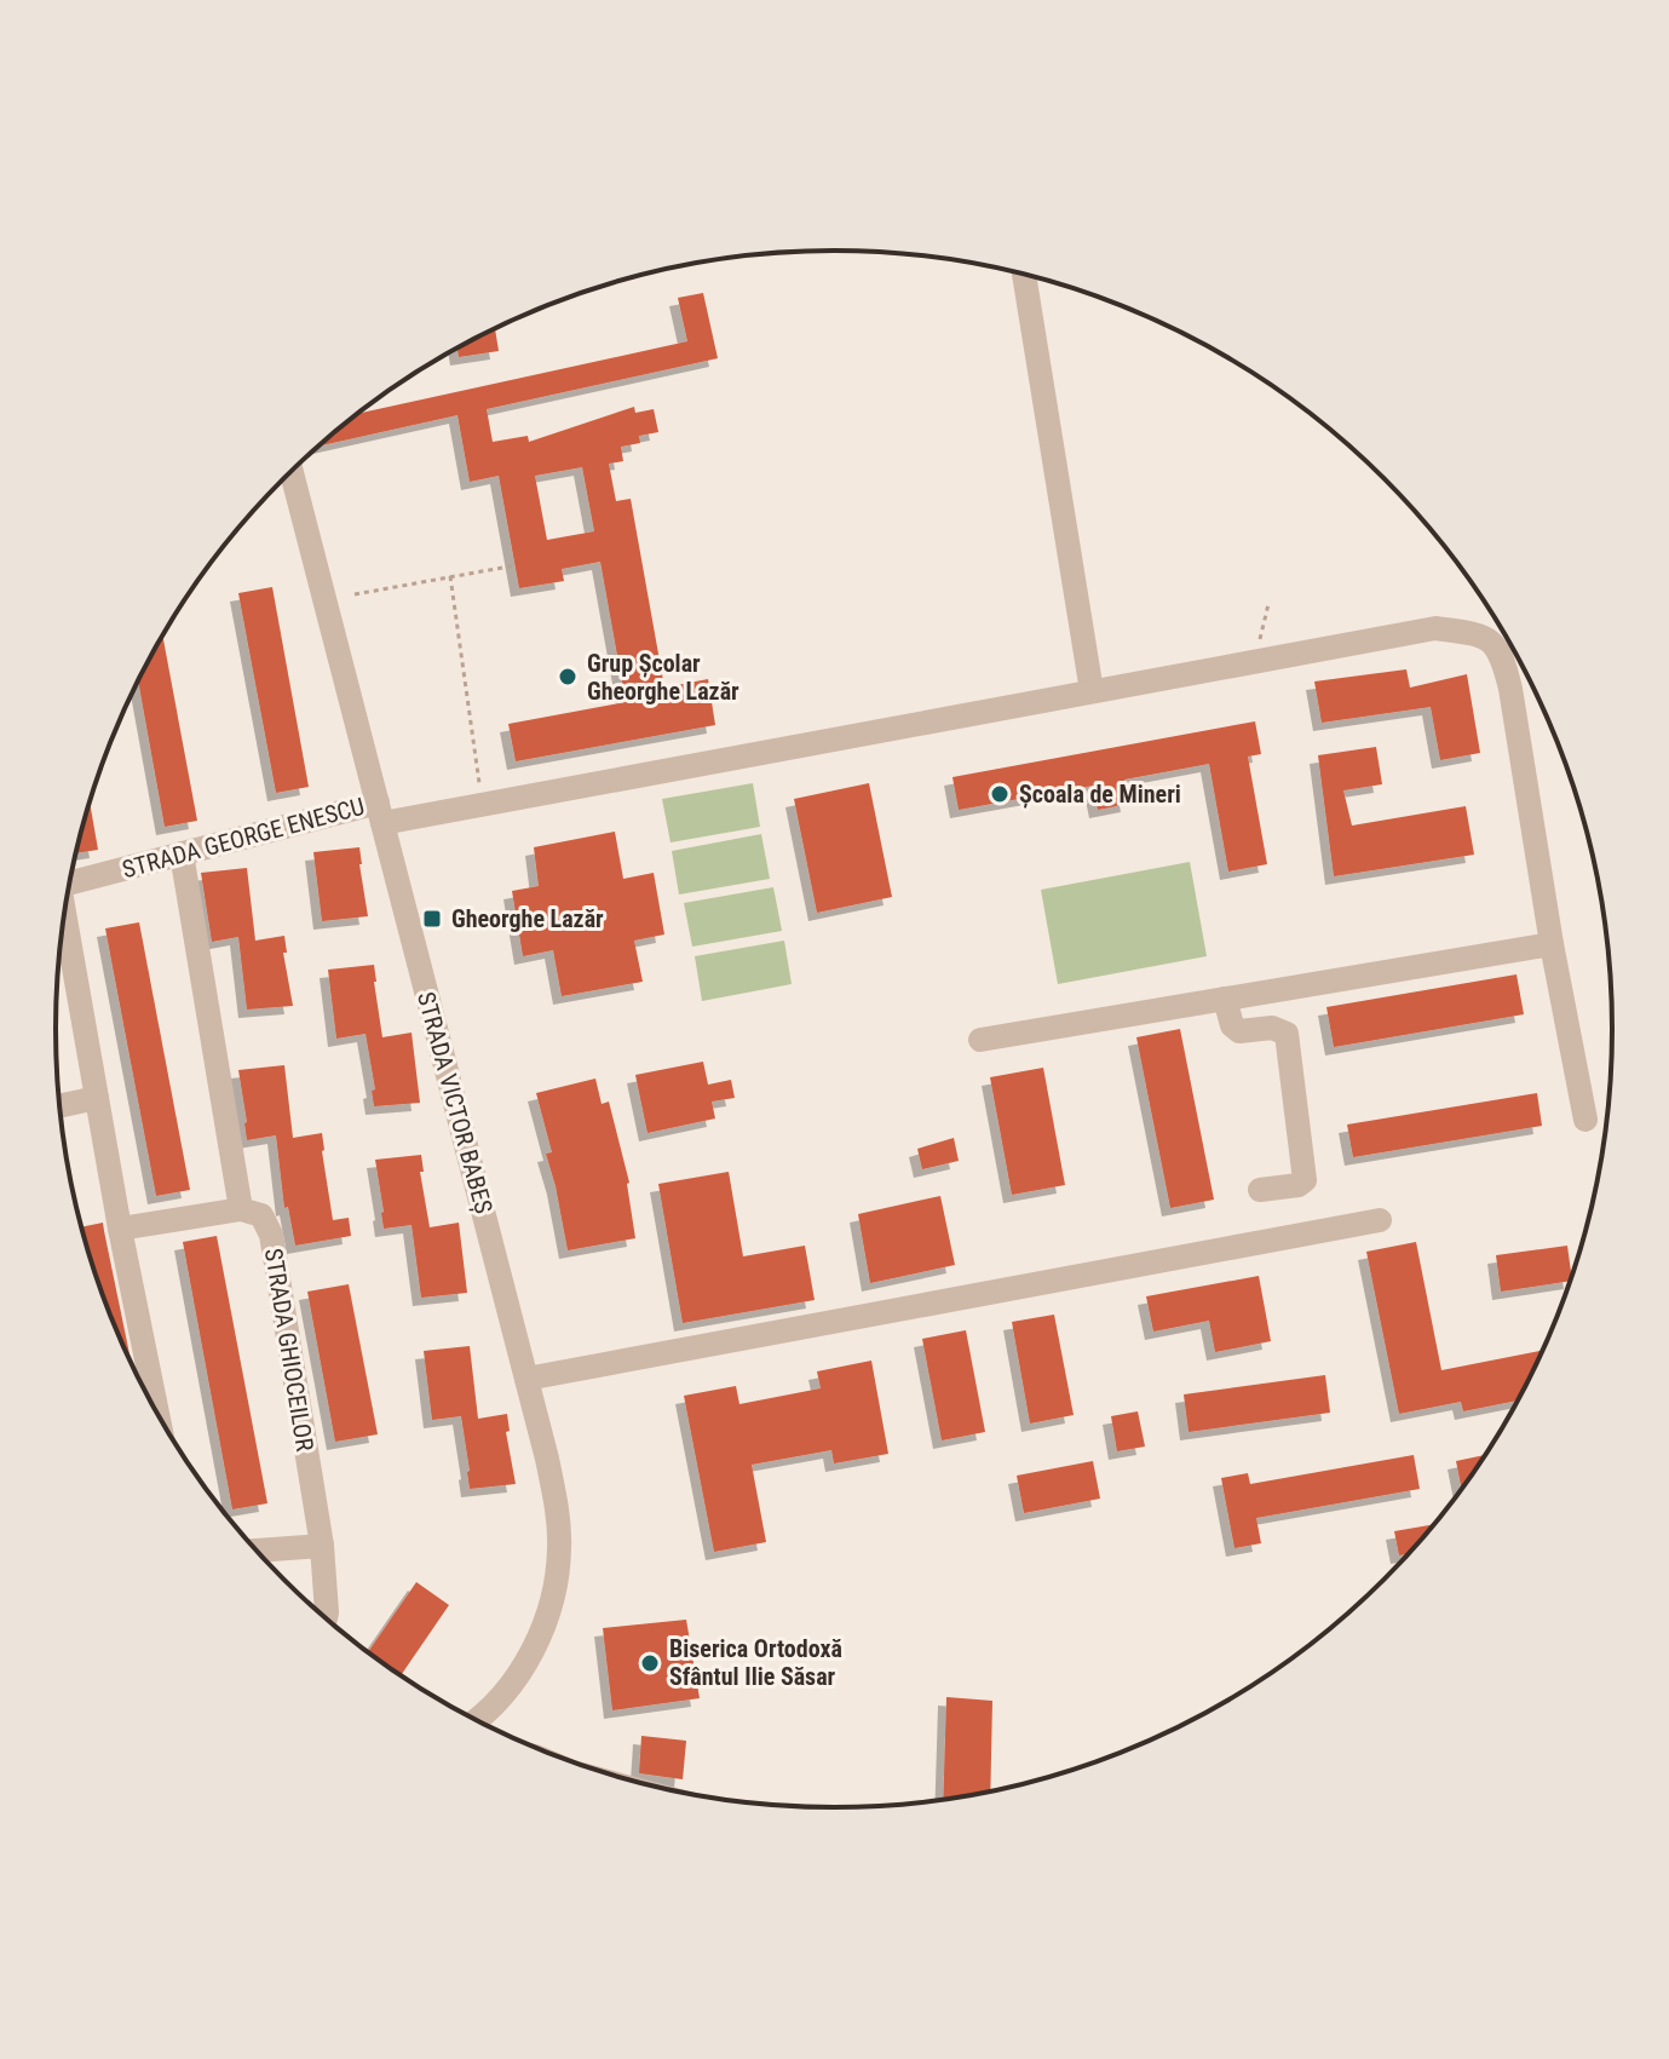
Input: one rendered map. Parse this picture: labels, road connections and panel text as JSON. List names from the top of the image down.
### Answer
{
  "streets": {
    "street": ["STRADA GEORGE ENESCU", "STRADA VICTOR BABEȘ", "STRADA GHIOCEILOR"]
  },
  "crossings": [
    ["STRADA GEORGE ENESCU", "STRADA VICTOR BABEȘ"]
  ],
  "places": {
    "other": ["Grup Școlar Gheorghe Lazăr", "Școala de Mineri", "Biserica Ortodoxă Sfântul Ilie Săsar"],
    "transit": ["Gheorghe Lazăr"]
  }
}
